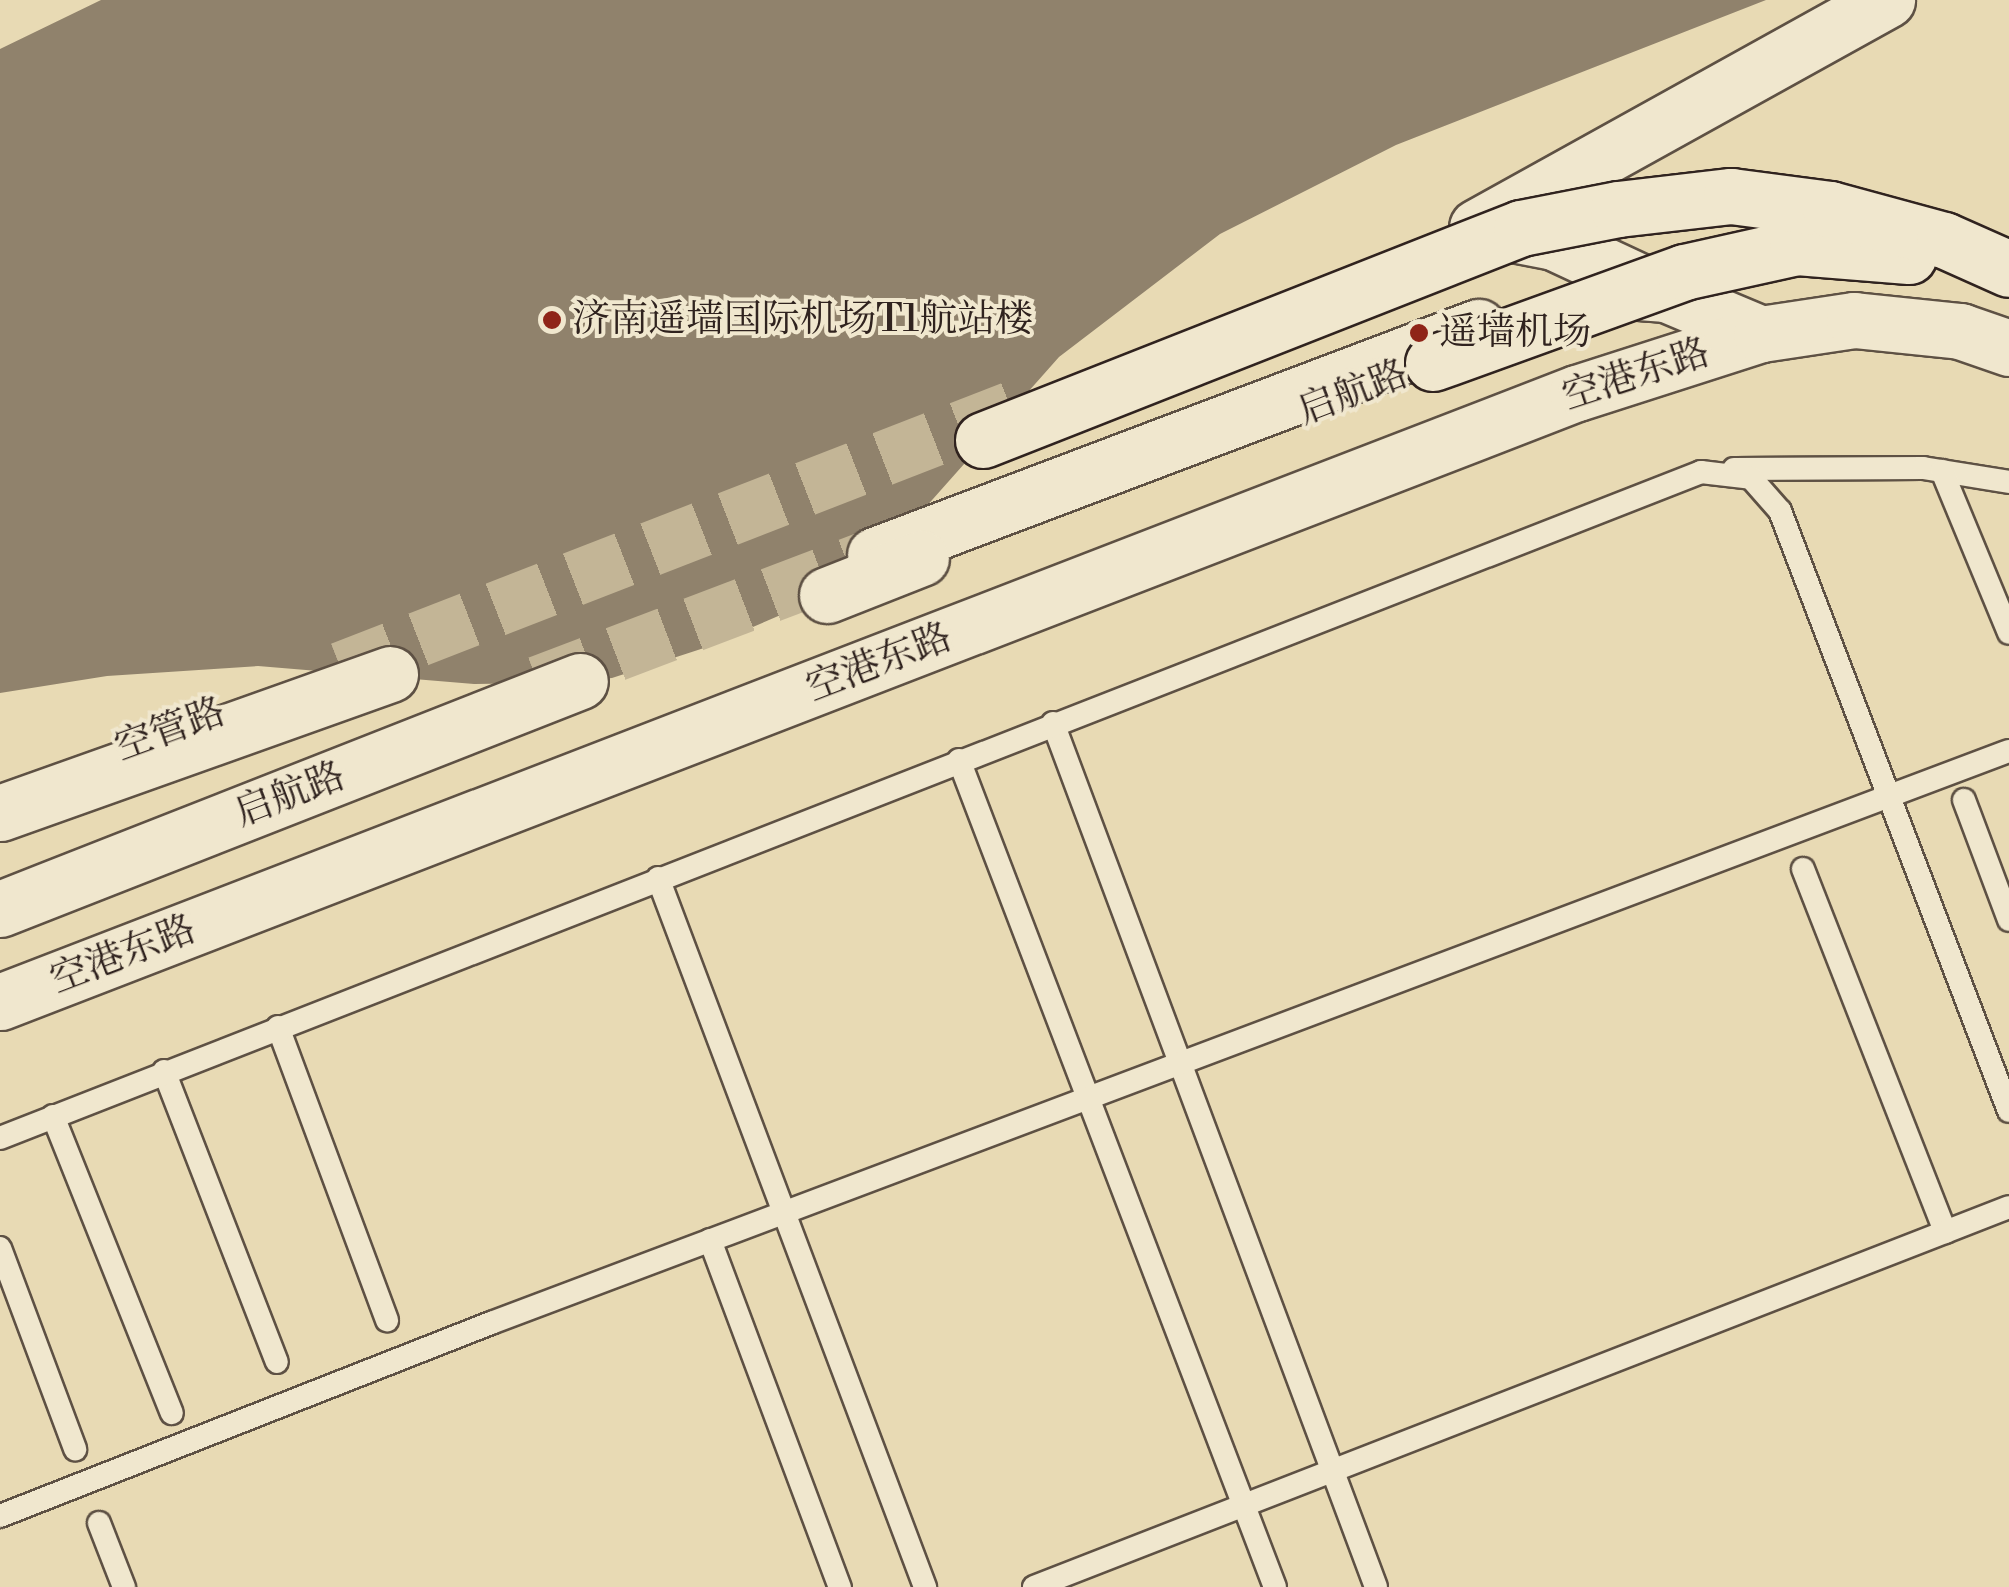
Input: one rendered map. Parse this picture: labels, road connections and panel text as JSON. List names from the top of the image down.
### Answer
{
  "streets": {
    "main road": ["空港东路", "启航路", "空管路"]
  },
  "crossings": [
    ["启航路", "空管路"]
  ],
  "places": ["济南遥墙国际机场T1航站楼", "遥墙机场"]
}
